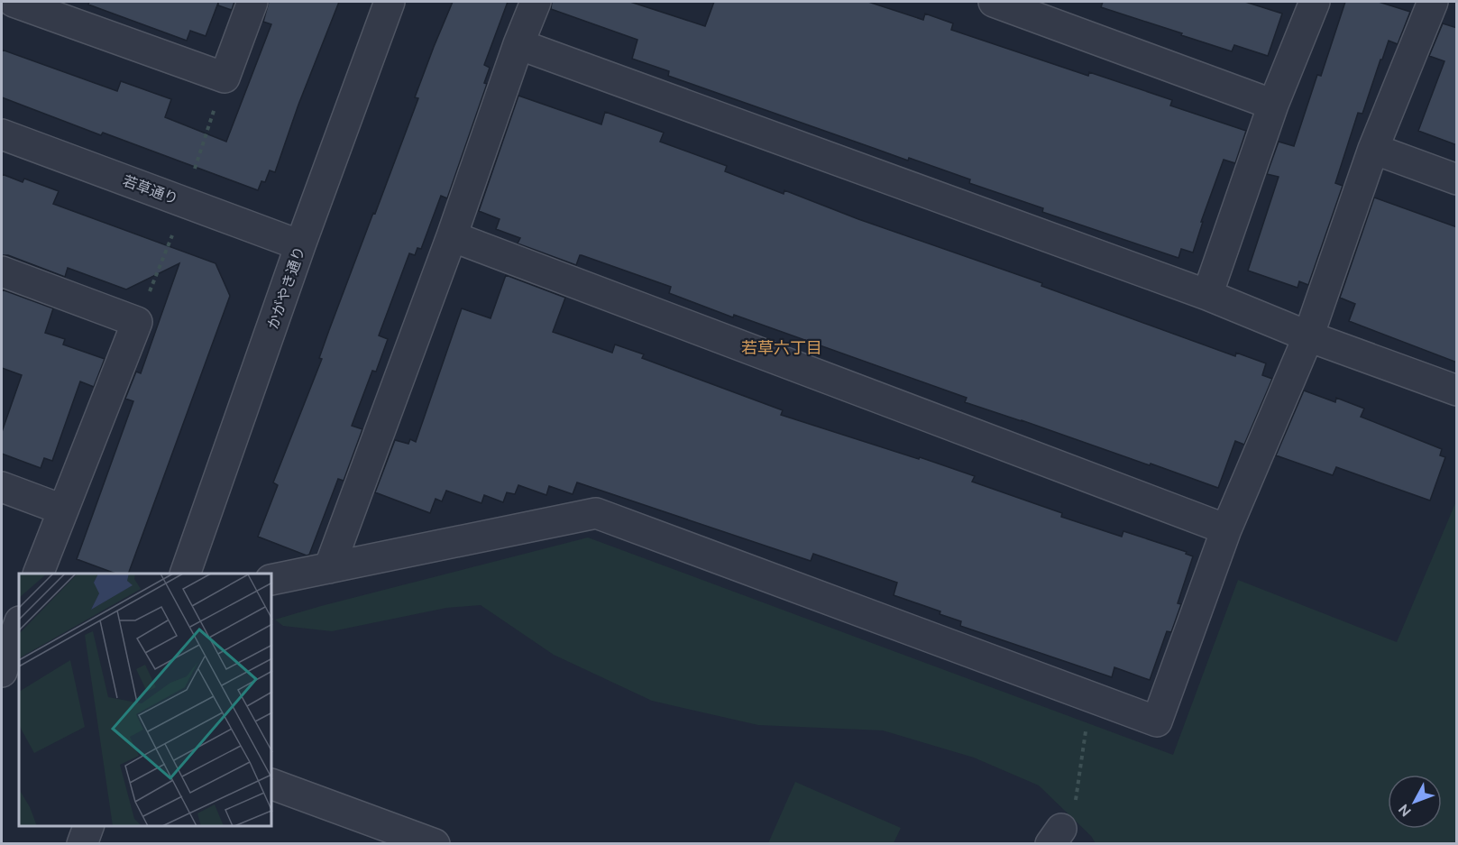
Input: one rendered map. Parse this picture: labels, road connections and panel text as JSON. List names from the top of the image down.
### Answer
{
  "streets": {
    "street": ["若草通り", "かがやき通り"]
  },
  "crossings": [
    ["若草通り", "かがやき通り"]
  ],
  "districts": ["若草六丁目"],
  "north": "bottom left"
}
